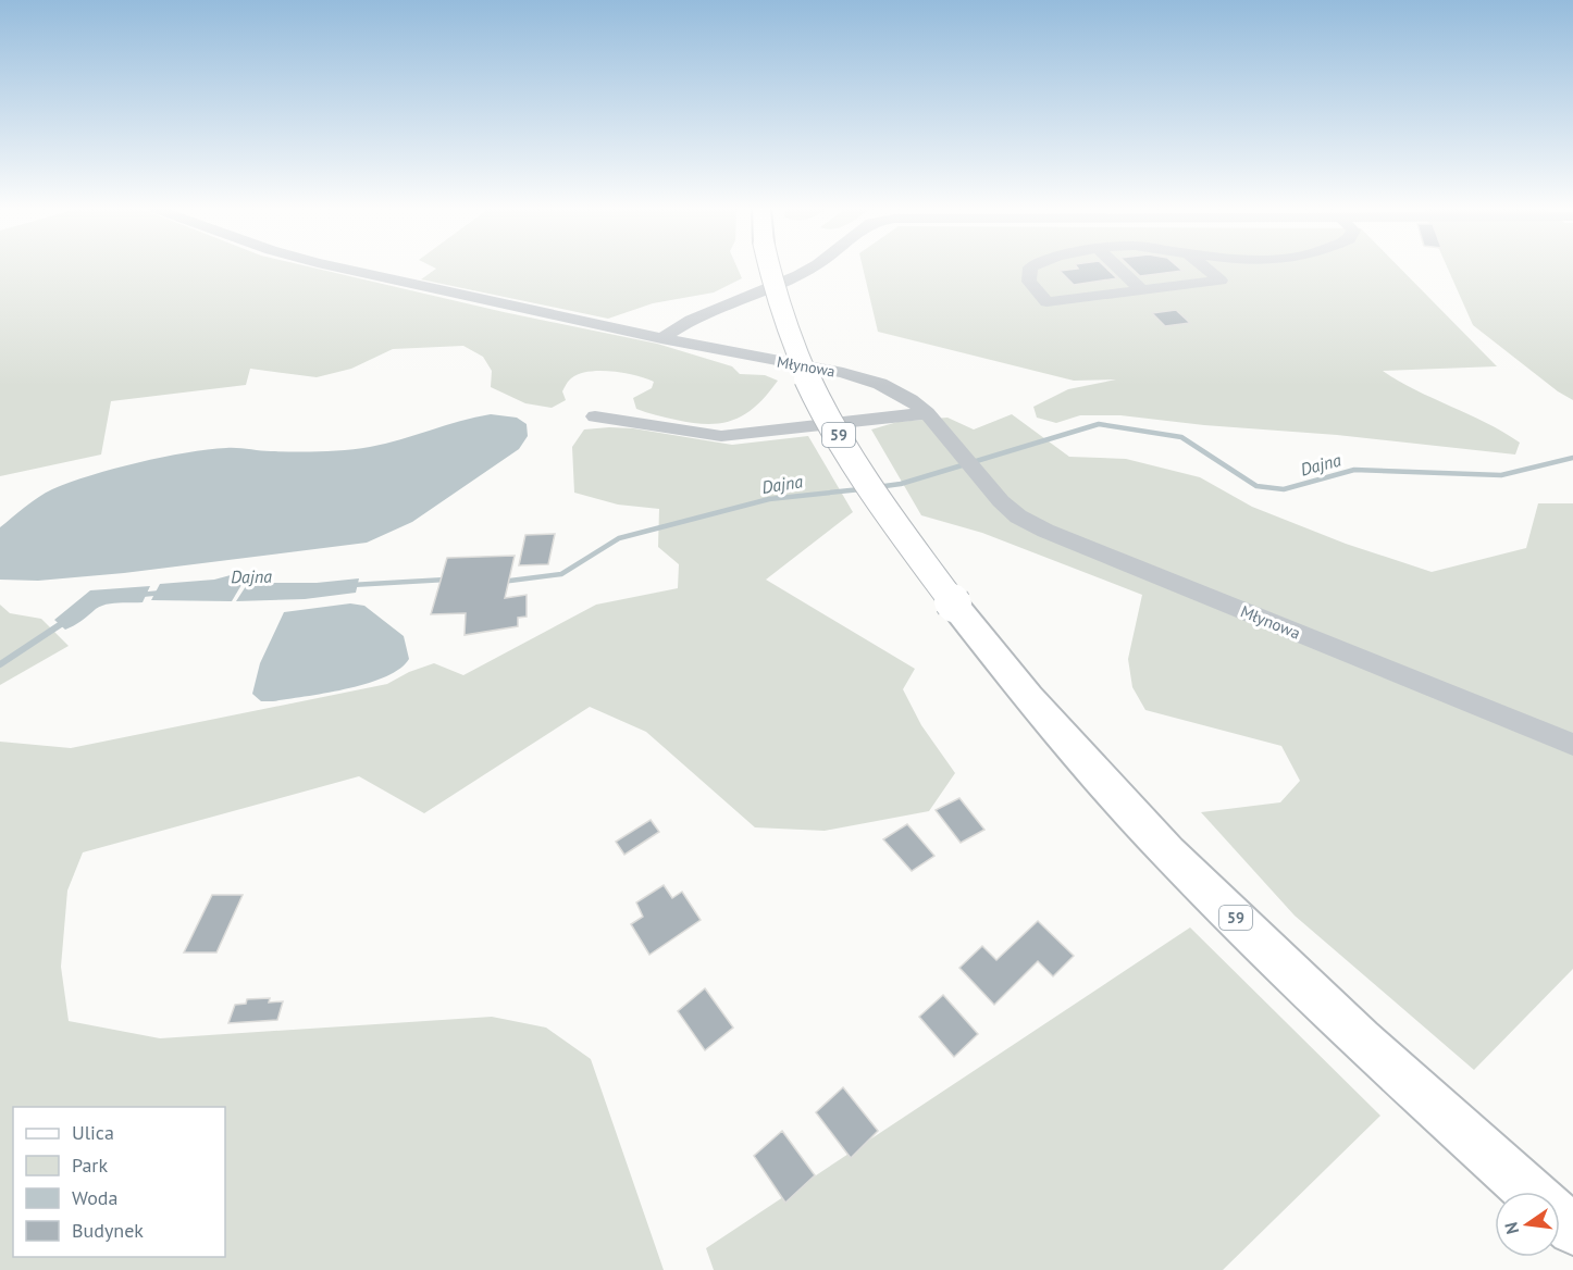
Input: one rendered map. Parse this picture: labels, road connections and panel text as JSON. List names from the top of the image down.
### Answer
{
  "streets": {
    "main road": ["59"],
    "street": ["Młynowa"]
  },
  "water": ["Dajna"],
  "legend": [
    "Ulica",
    "Park",
    "Woda",
    "Budynek"
  ],
  "north": "left"
}
